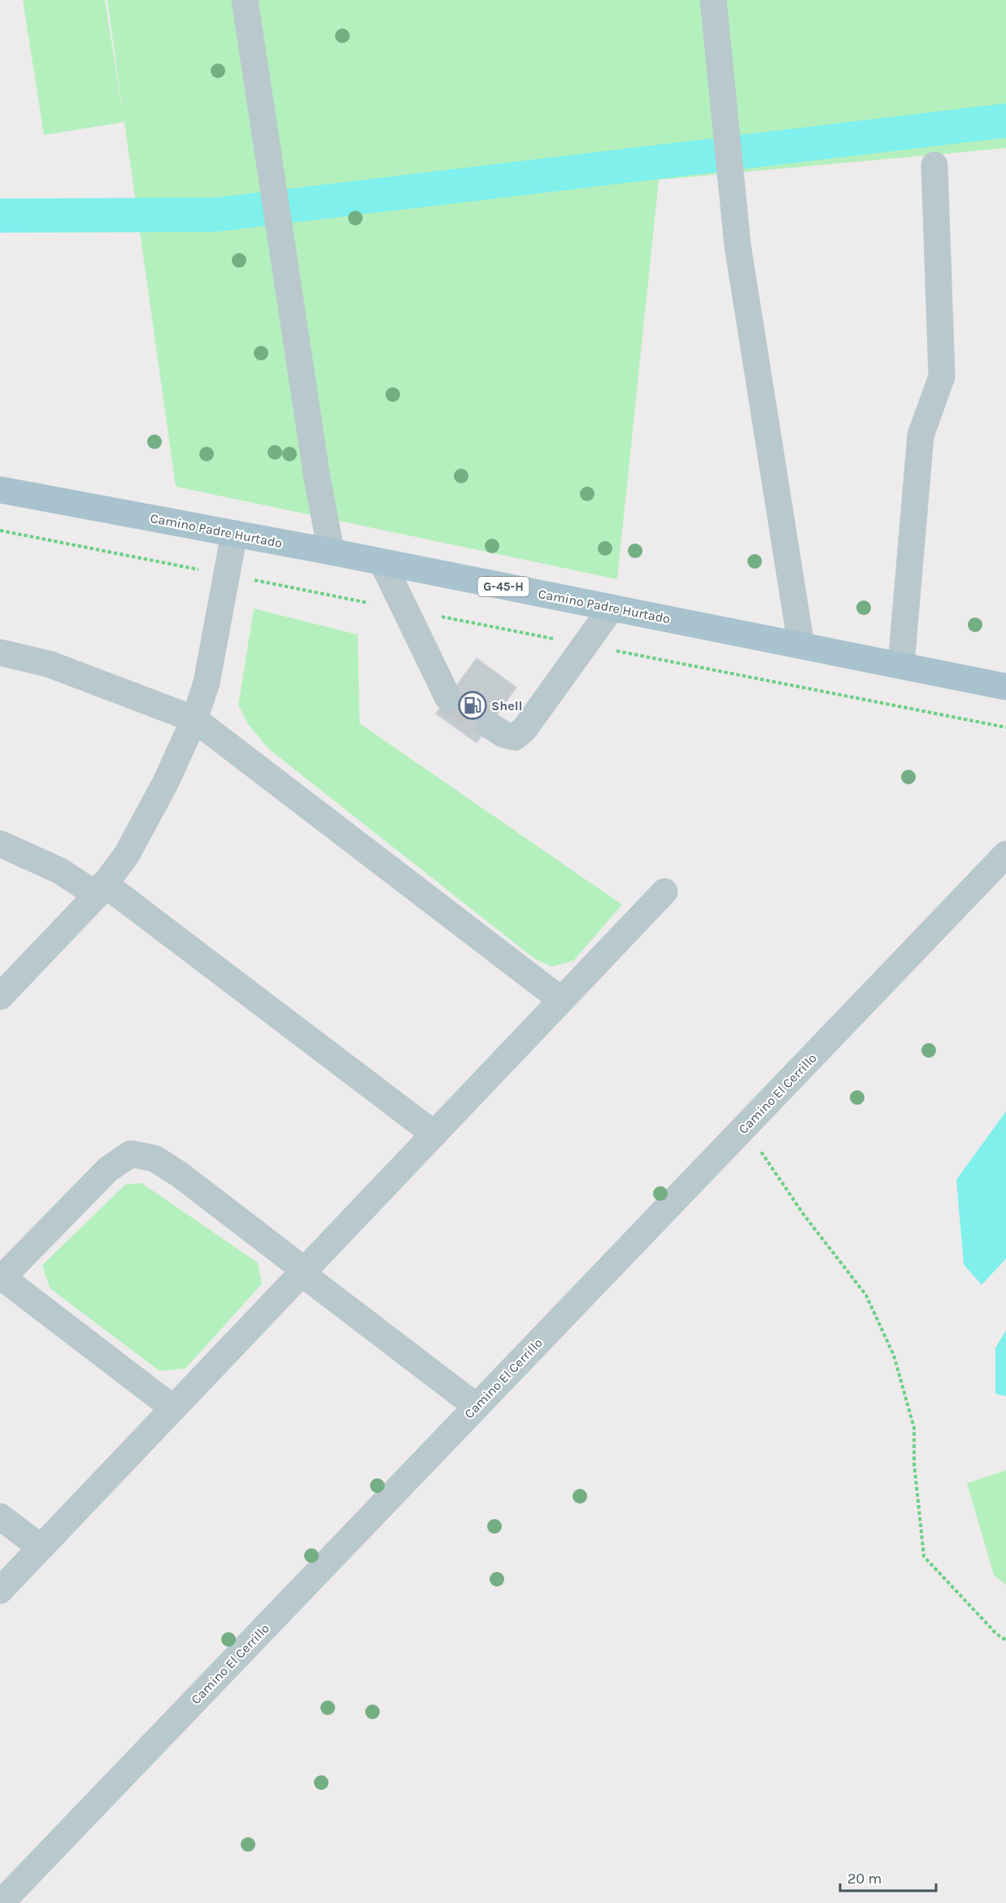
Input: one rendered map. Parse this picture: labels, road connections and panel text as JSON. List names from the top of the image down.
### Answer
{
  "streets": {
    "main road": ["Camino Padre Hurtado", "G-45-H"],
    "street": ["Camino El Cerrillo"]
  },
  "places": {
    "fuel station": ["Shell"]
  },
  "scale_bar": "20 m"
}
